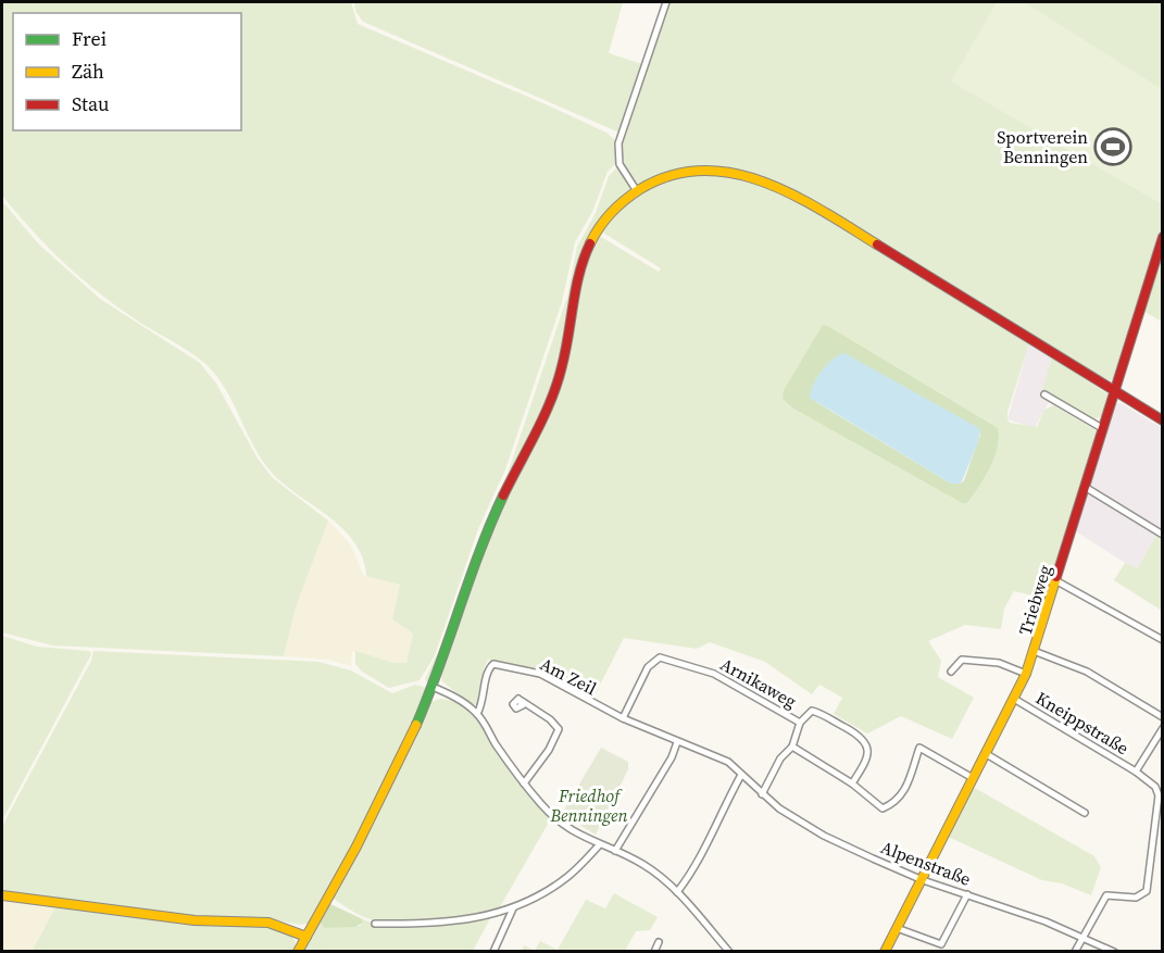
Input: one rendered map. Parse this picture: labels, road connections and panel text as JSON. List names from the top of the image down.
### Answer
{
  "streets": {
    "street": [
      "Triebweg",
      "Am Zeil",
      "Arnikaweg",
      "Kneippstraße",
      "Alpenstraße"
    ]
  },
  "crossings": [
    ["Triebweg", "Kneippstraße"],
    ["Triebweg", "Alpenstraße"],
    ["Am Zeil", "Arnikaweg"],
    ["Am Zeil", "Alpenstraße"],
    ["Arnikaweg", "Alpenstraße"],
    ["Kneippstraße", "Alpenstraße"]
  ],
  "parks": ["Friedhof Benningen"],
  "places": {
    "sports": ["Sportverein Benningen"]
  },
  "legend": ["Frei", "Zäh", "Stau"]
}
